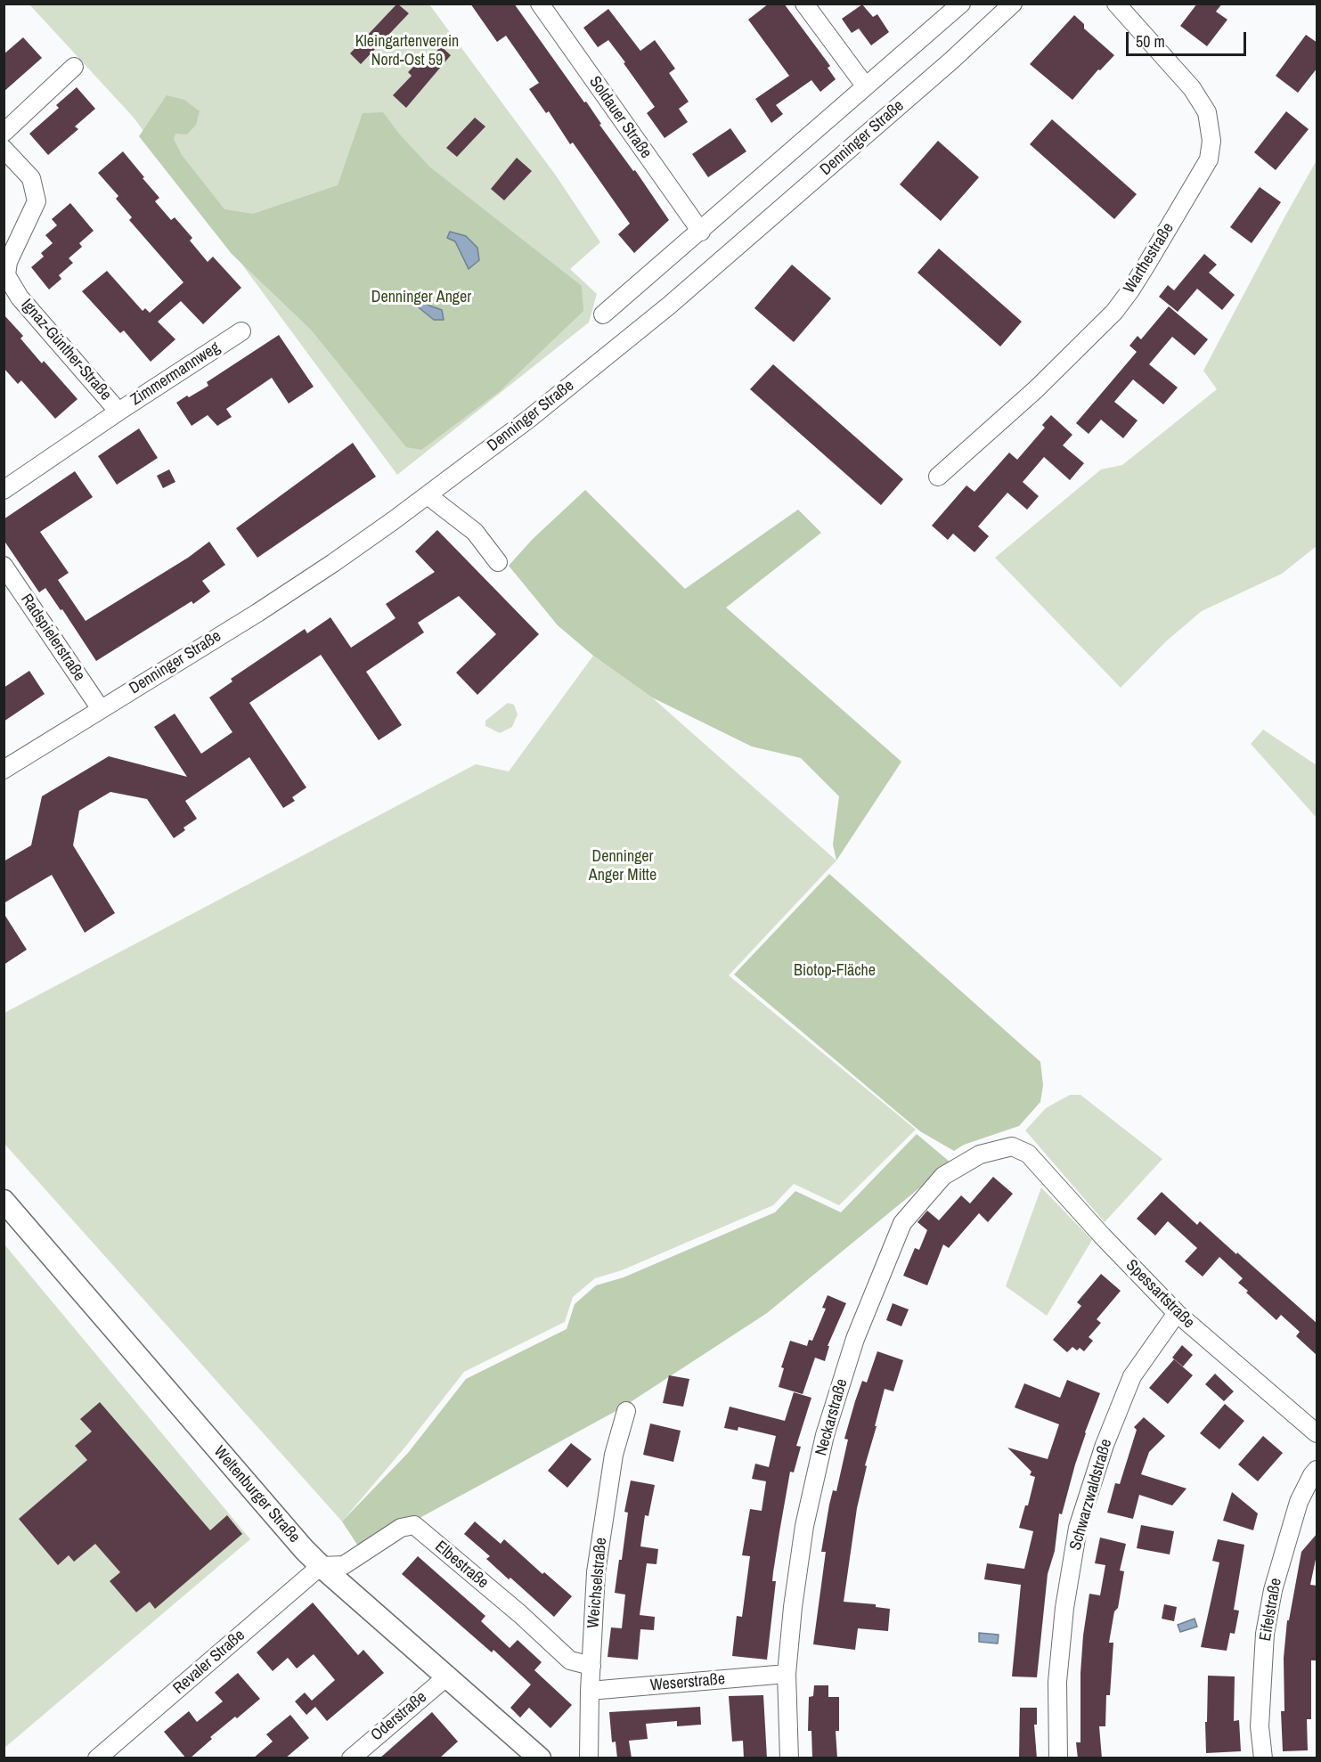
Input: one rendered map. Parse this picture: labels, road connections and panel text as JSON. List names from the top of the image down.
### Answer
{
  "streets": {
    "main road": ["Weltenburger Straße"],
    "street": [
      "Soldauer Straße",
      "Denninger Straße",
      "Warthestraße",
      "Ignaz-Günther-Straße",
      "Zimmermannweg",
      "Radspielerstraße",
      "Spessartstraße",
      "Neckarstraße",
      "Schwarzwaldstraße",
      "Elbestraße",
      "Weichselstraße",
      "Eifelstraße",
      "Revaler Straße",
      "Weserstraße",
      "Oderstraße"
    ]
  },
  "crossings": [
    ["Denninger Straße", "Radspielerstraße"],
    ["Ignaz-Günther-Straße", "Zimmermannweg"],
    ["Spessartstraße", "Neckarstraße"],
    ["Spessartstraße", "Schwarzwaldstraße"],
    ["Neckarstraße", "Weserstraße"],
    ["Weltenburger Straße", "Elbestraße"],
    ["Weltenburger Straße", "Revaler Straße"],
    ["Weltenburger Straße", "Oderstraße"],
    ["Elbestraße", "Weichselstraße"],
    ["Elbestraße", "Revaler Straße"],
    ["Weichselstraße", "Weserstraße"]
  ],
  "parks": [
    "Kleingartenverein Nord-Ost 59",
    "Denninger Anger",
    "Denninger Anger Mitte",
    "Biotop-Fläche"
  ],
  "scale_bar": "50 m"
}
